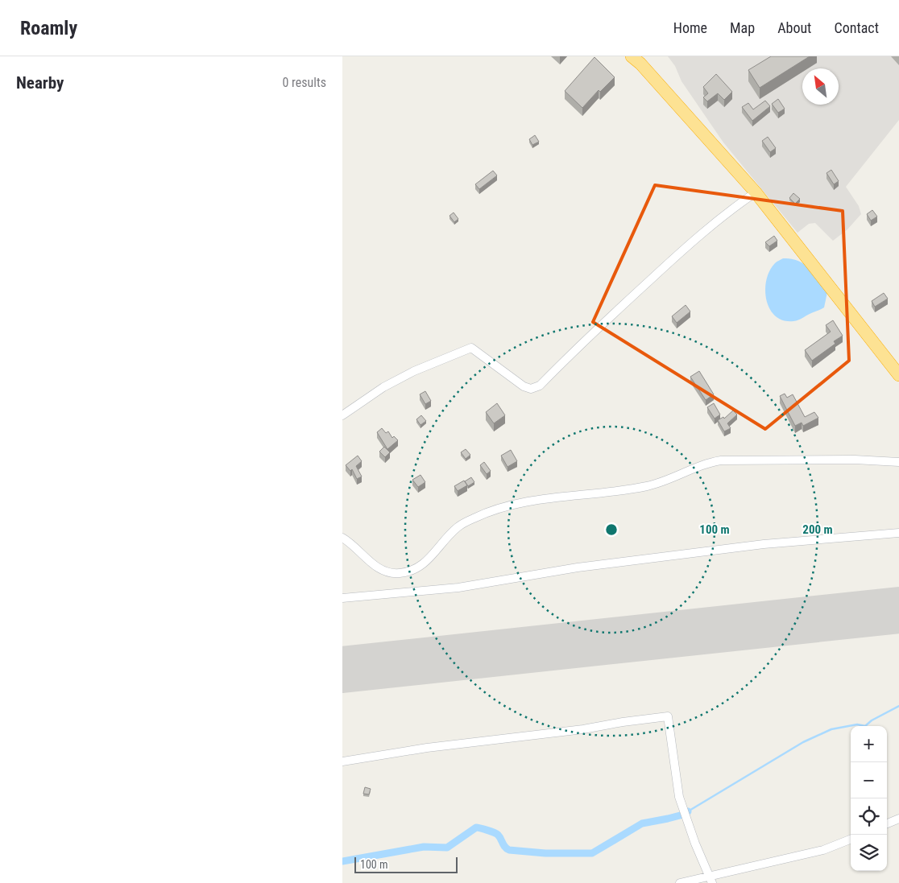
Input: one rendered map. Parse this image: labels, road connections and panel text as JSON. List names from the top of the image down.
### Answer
{
  "scale_bar": "100 m",
  "north": "top left",
  "page": {
    "header": "Roamly",
    "nav": [
      "Home",
      "Map",
      "About",
      "Contact"
    ],
    "heading": ["Nearby", "0 results"],
    "map_buttons": ["+", "−"],
    "scale": "100 m"
  },
  "rings": ["100 m", "200 m"]
}
